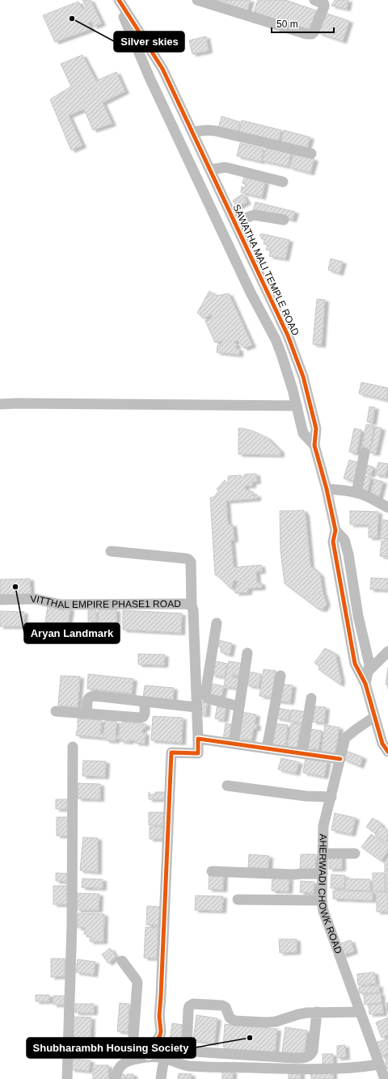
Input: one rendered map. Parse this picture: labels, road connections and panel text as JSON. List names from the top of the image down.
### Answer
{
  "streets": {
    "street": ["SAWATHA MALI TEMPLE ROAD", "VITTHAL EMPIRE PHASE1 ROAD", "AHERWADI CHOWK ROAD"]
  },
  "crossings": [
    ["SAWATHA MALI TEMPLE ROAD", "AHERWADI CHOWK ROAD"]
  ],
  "places": ["Silver skies", "Aryan Landmark", "Shubharambh Housing Society"],
  "scale_bar": "50 m"
}
